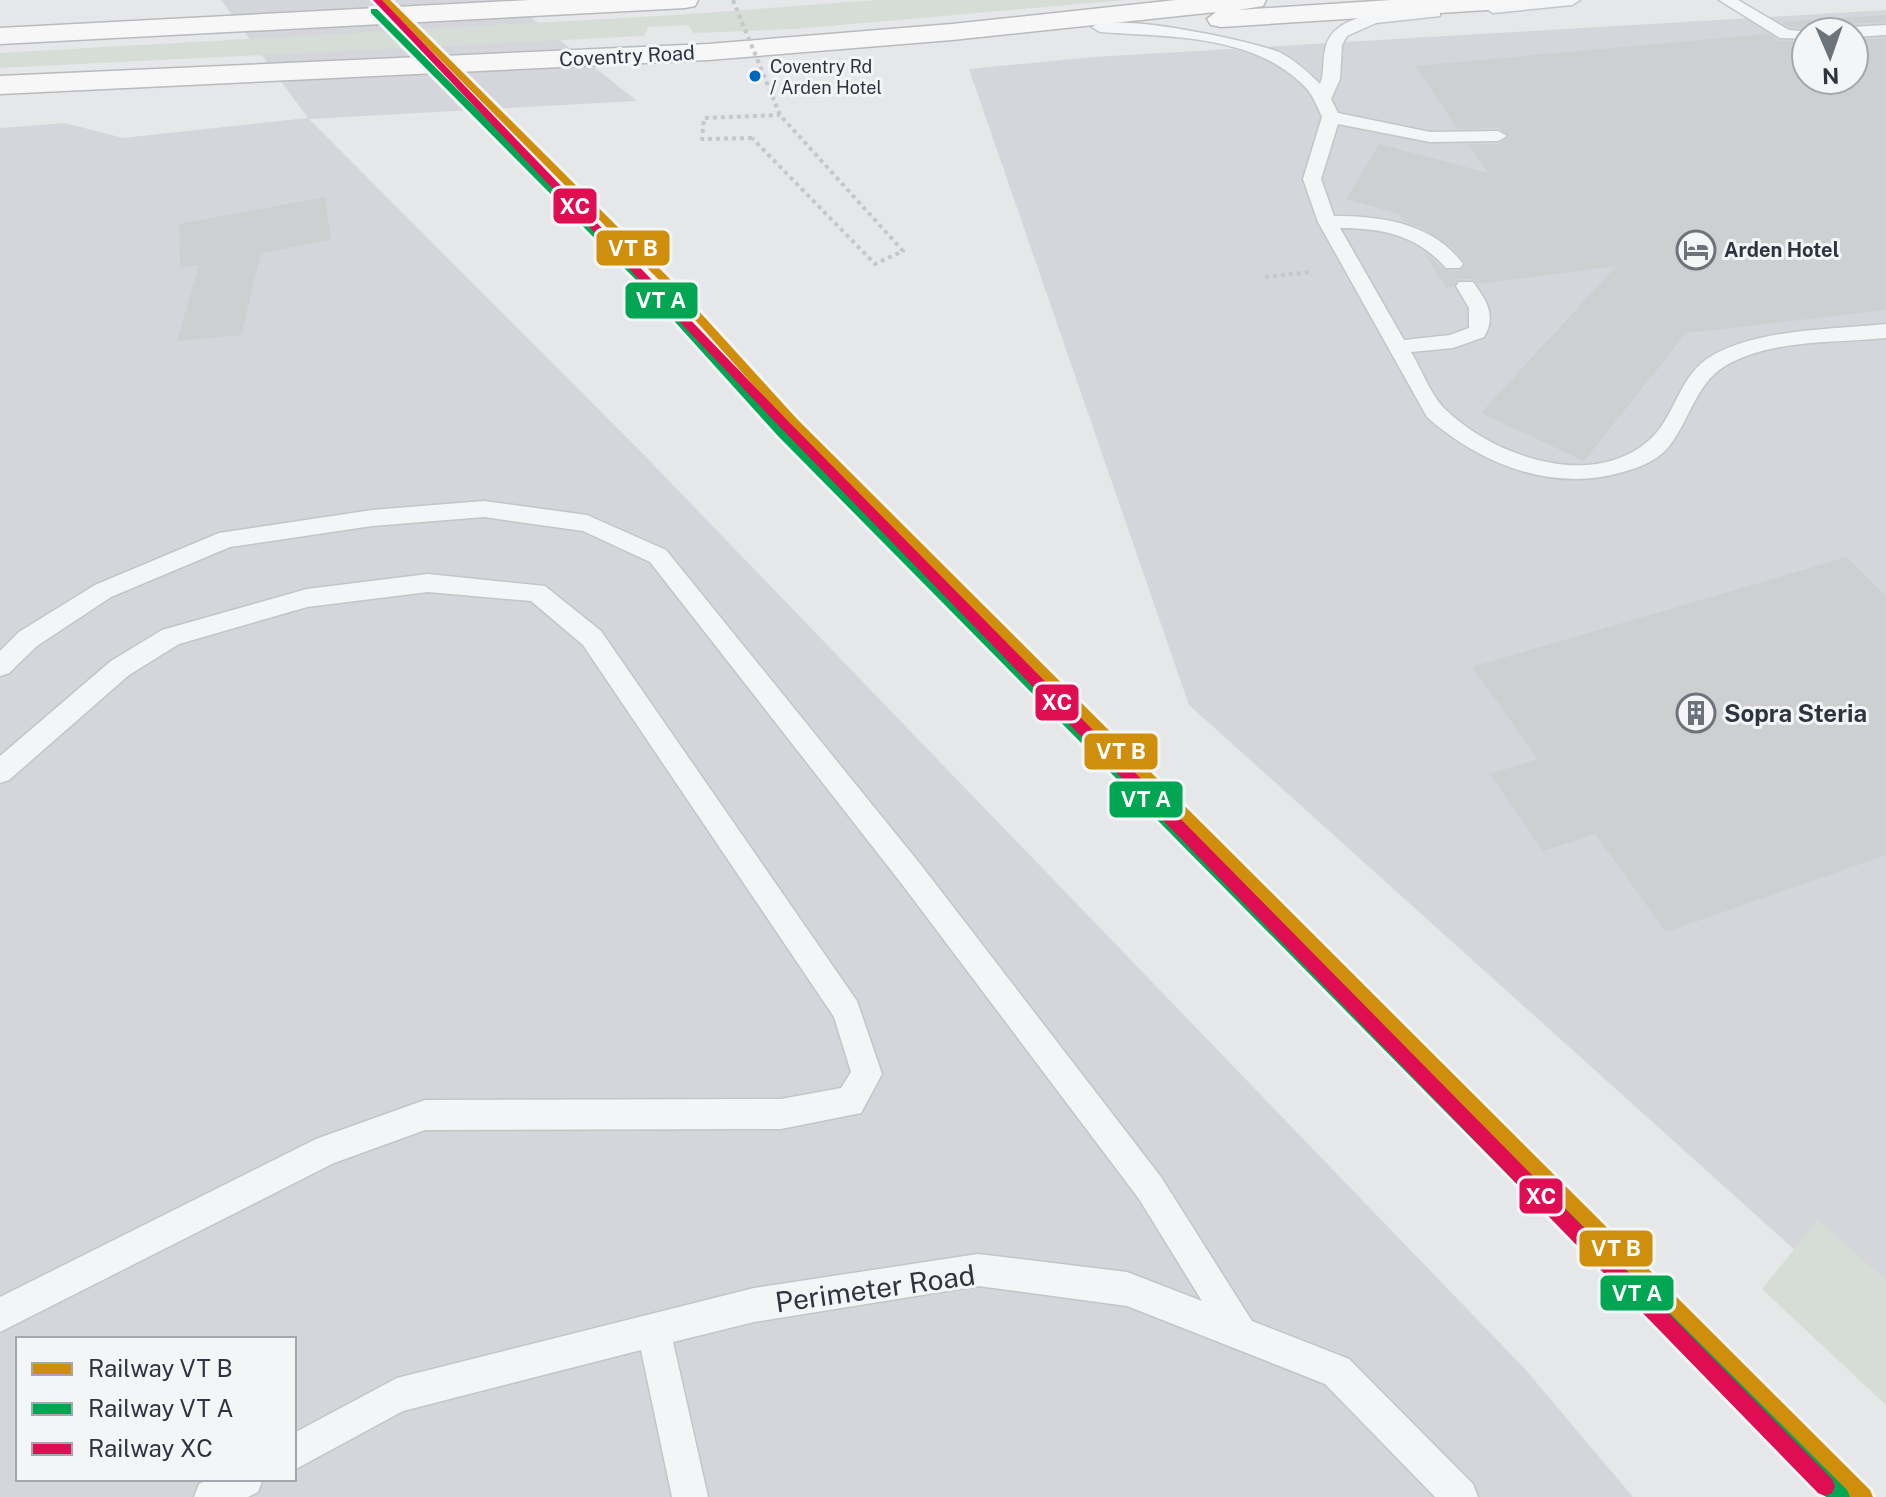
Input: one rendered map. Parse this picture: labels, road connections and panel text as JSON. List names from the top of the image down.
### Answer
{
  "streets": {
    "highway": ["Coventry Road"],
    "lane": ["Perimeter Road"]
  },
  "places": {
    "other": ["Coventry Rd / Arden Hotel"],
    "hotel": ["Arden Hotel"],
    "building": ["Sopra Steria"]
  },
  "lines": ["rail line XC"],
  "legend": ["Railway VT B", "Railway VT A", "Railway XC"],
  "north": "bottom"
}
